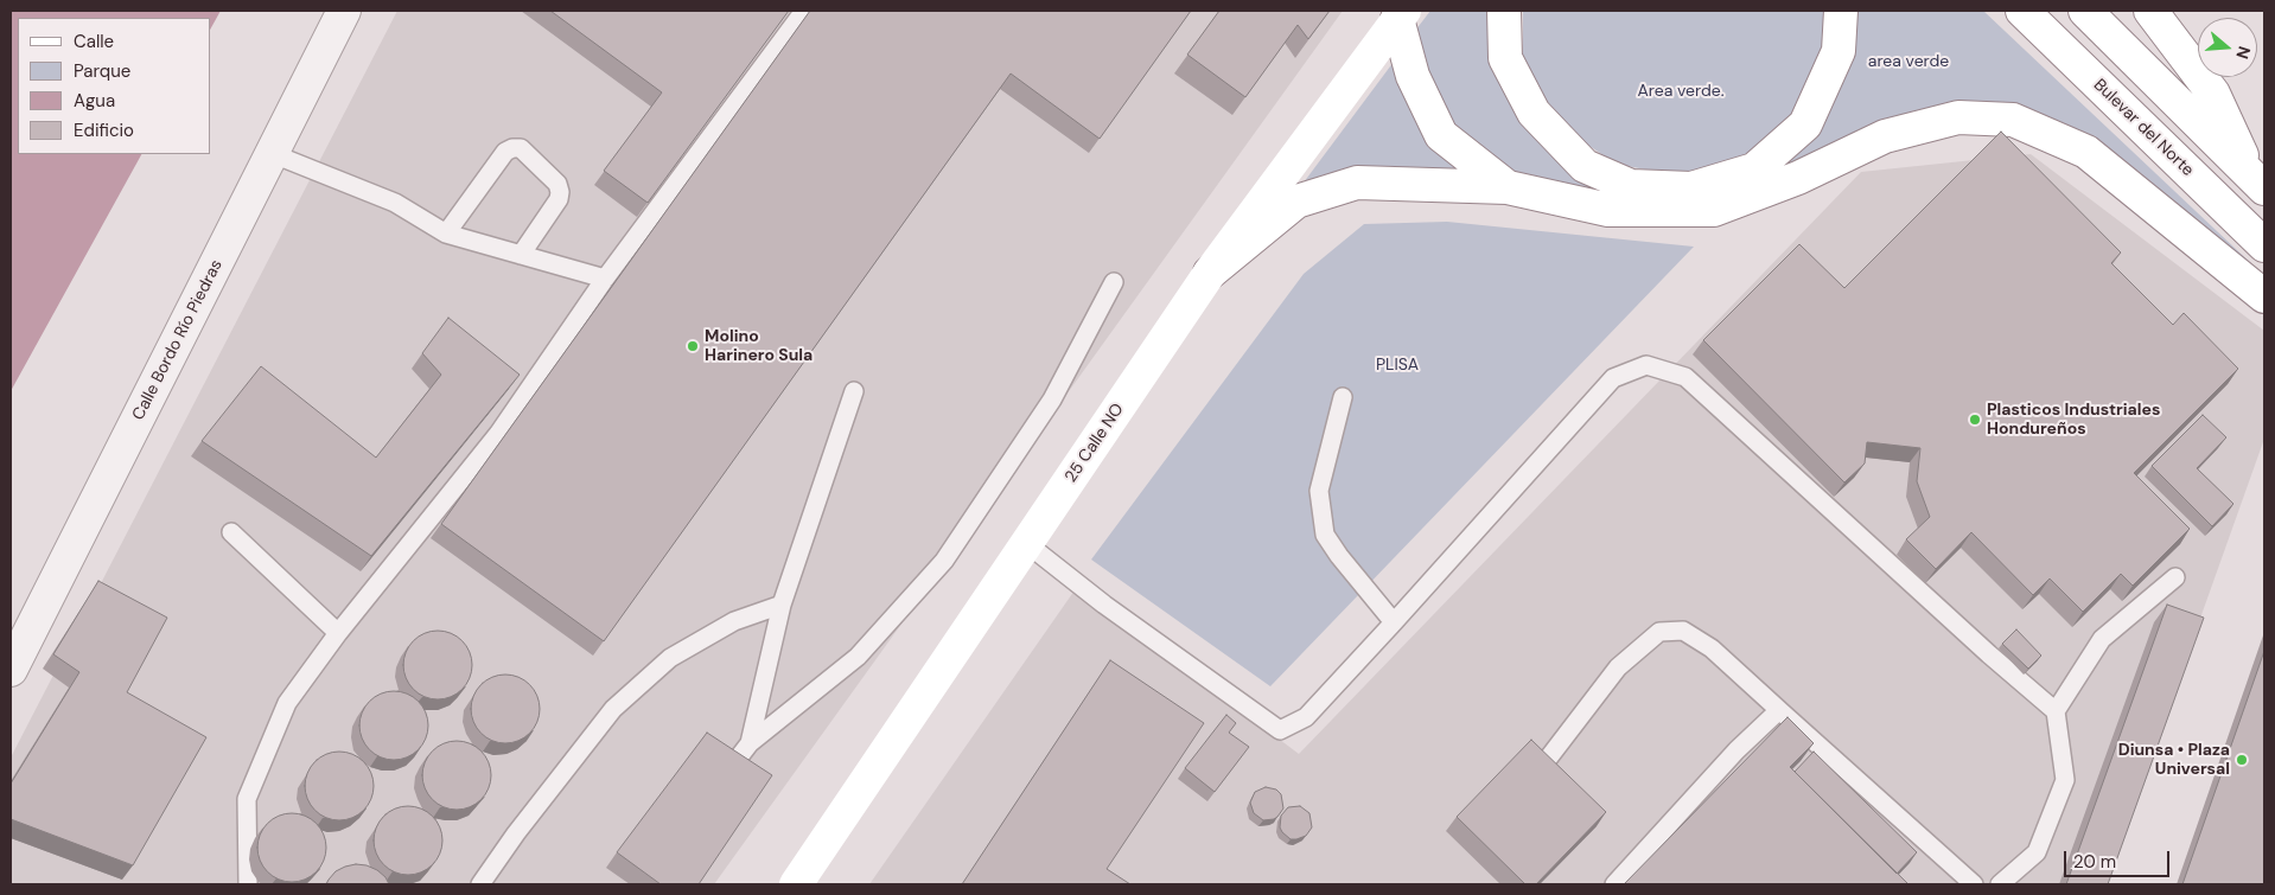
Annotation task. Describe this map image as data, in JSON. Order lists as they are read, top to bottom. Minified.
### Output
{"streets":{"main road":["Bulevar del Norte","25 Calle NO"],"street":["Calle Bordo Río Piedras"]},"parks":["area verde","Area verde.","PLISA"],"places":["Molino Harinero Sula","Plasticos Industriales Hondureños","Diunsa • Plaza Universal"],"legend":["Calle","Parque","Agua","Edificio"],"scale_bar":"20 m","north":"right"}
